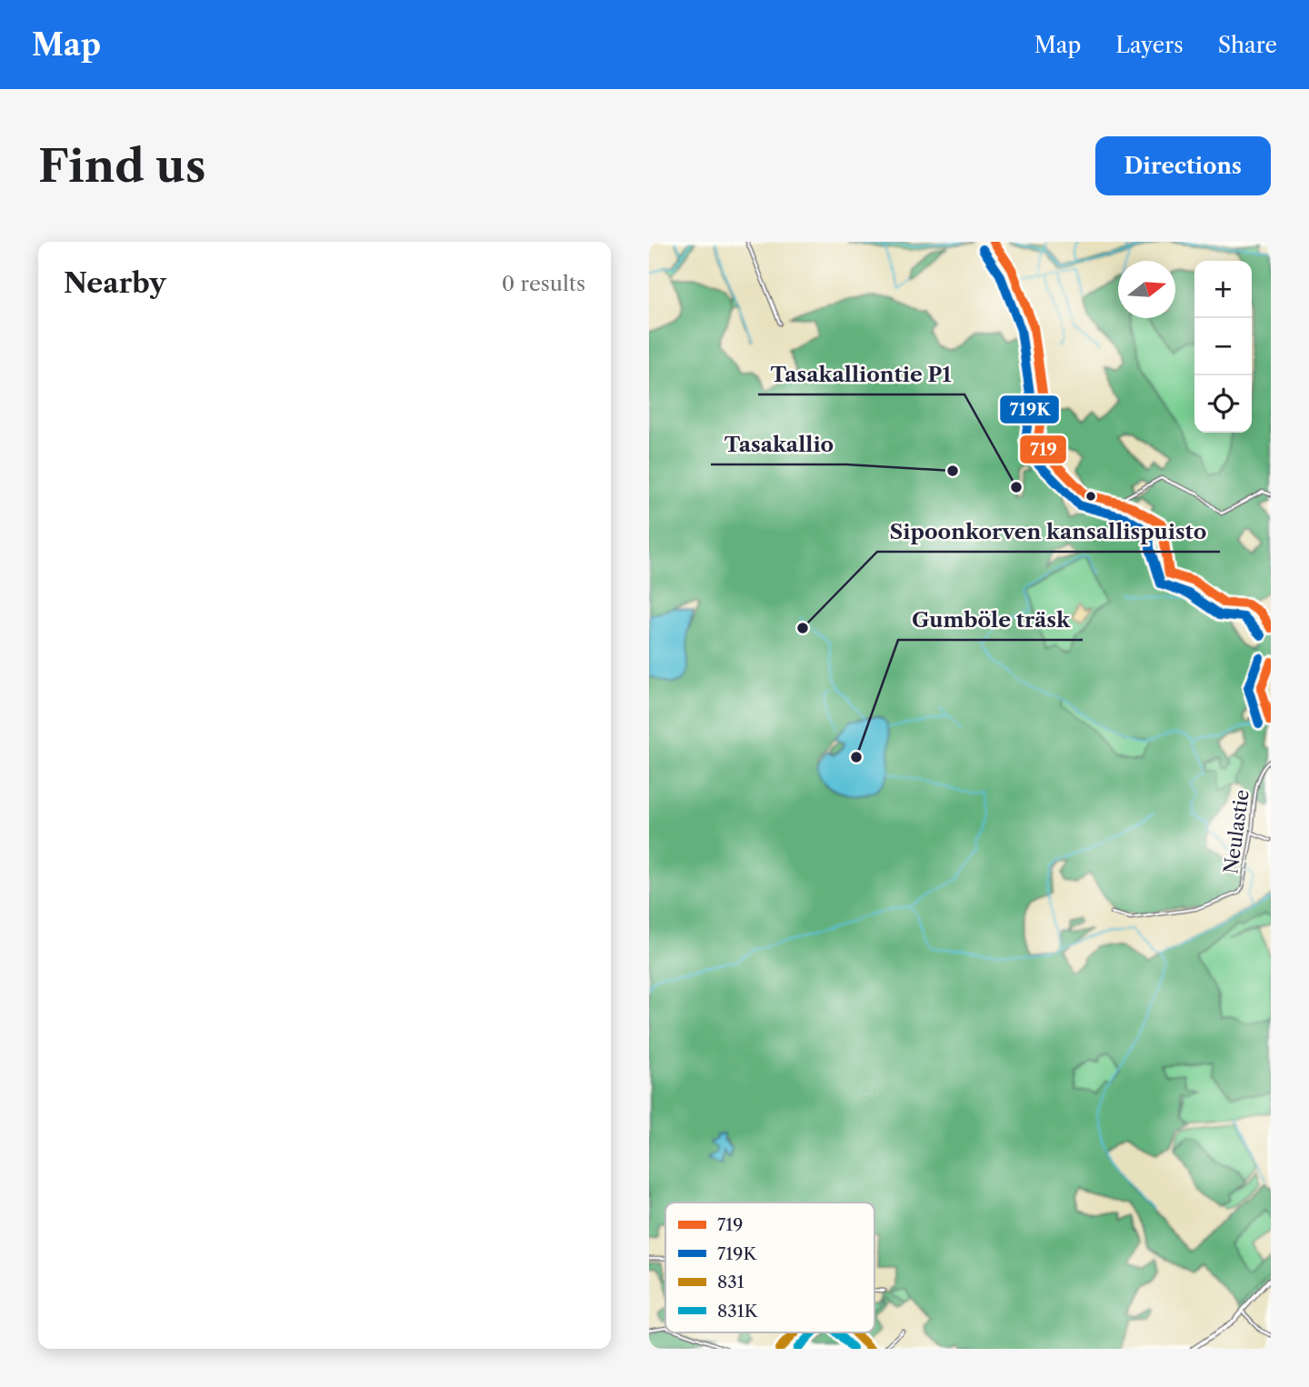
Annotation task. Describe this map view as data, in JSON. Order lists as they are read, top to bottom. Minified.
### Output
{"streets":{"street":["Neulastie"]},"places":["Tasakallio","Tasakalliontie P1","Sipoonkorven kansallispuisto","Gumböle träsk"],"lines":["transit line 719","transit line 719K","transit line 831","transit line 831K"],"legend":["719","719K","831","831K"],"north":"right","page":{"header":"Map","nav":["Map","Layers","Share"],"buttons":"Directions","title":"Find us","heading":["Nearby","0 results"],"map_buttons":["+","−"]}}
